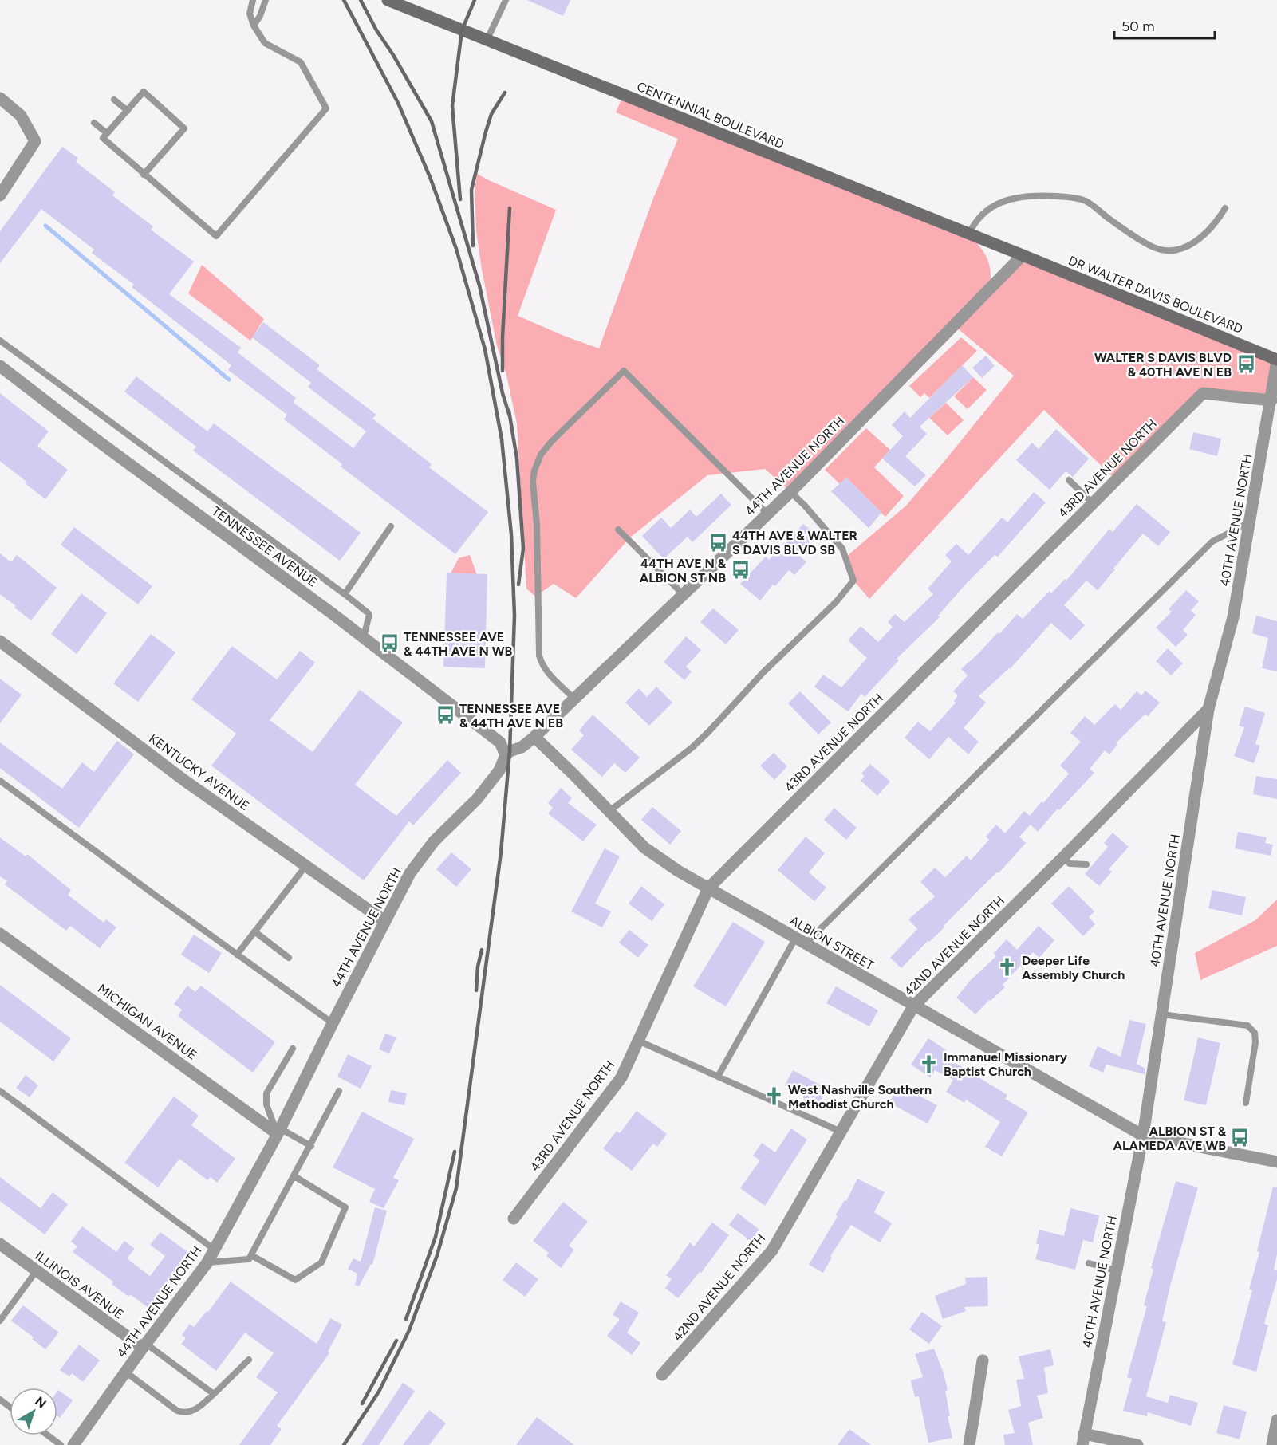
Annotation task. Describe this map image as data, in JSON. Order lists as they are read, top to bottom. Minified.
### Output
{"streets":{"main road":["CENTENNIAL BOULEVARD","DR WALTER DAVIS BOULEVARD"],"street":["44TH AVENUE NORTH","43RD AVENUE NORTH","40TH AVENUE NORTH","TENNESSEE AVENUE","KENTUCKY AVENUE","ALBION STREET","42ND AVENUE NORTH","MICHIGAN AVENUE","ILLINOIS AVENUE"]},"crossings":[["CENTENNIAL BOULEVARD","DR WALTER DAVIS BOULEVARD"],["CENTENNIAL BOULEVARD","44TH AVENUE NORTH"],["DR WALTER DAVIS BOULEVARD","44TH AVENUE NORTH"],["DR WALTER DAVIS BOULEVARD","40TH AVENUE NORTH"],["44TH AVENUE NORTH","TENNESSEE AVENUE"],["44TH AVENUE NORTH","KENTUCKY AVENUE"],["44TH AVENUE NORTH","ALBION STREET"],["44TH AVENUE NORTH","MICHIGAN AVENUE"],["44TH AVENUE NORTH","ILLINOIS AVENUE"],["43RD AVENUE NORTH","40TH AVENUE NORTH"],["43RD AVENUE NORTH","ALBION STREET"],["40TH AVENUE NORTH","ALBION STREET"],["40TH AVENUE NORTH","42ND AVENUE NORTH"],["ALBION STREET","42ND AVENUE NORTH"]],"places":{"bus stop":["WALTER S DAVIS BLVD & 40TH AVE N EB","44TH AVE & WALTER S DAVIS BLVD SB","44TH AVE N & ALBION ST NB","TENNESSEE AVE & 44TH AVE N WB","TENNESSEE AVE & 44TH AVE N EB","ALBION ST & ALAMEDA AVE WB"],"church":["Deeper Life Assembly Church","Immanuel Missionary Baptist Church","West Nashville Southern Methodist Church"]},"scale_bar":"50 m","north":"top right"}
